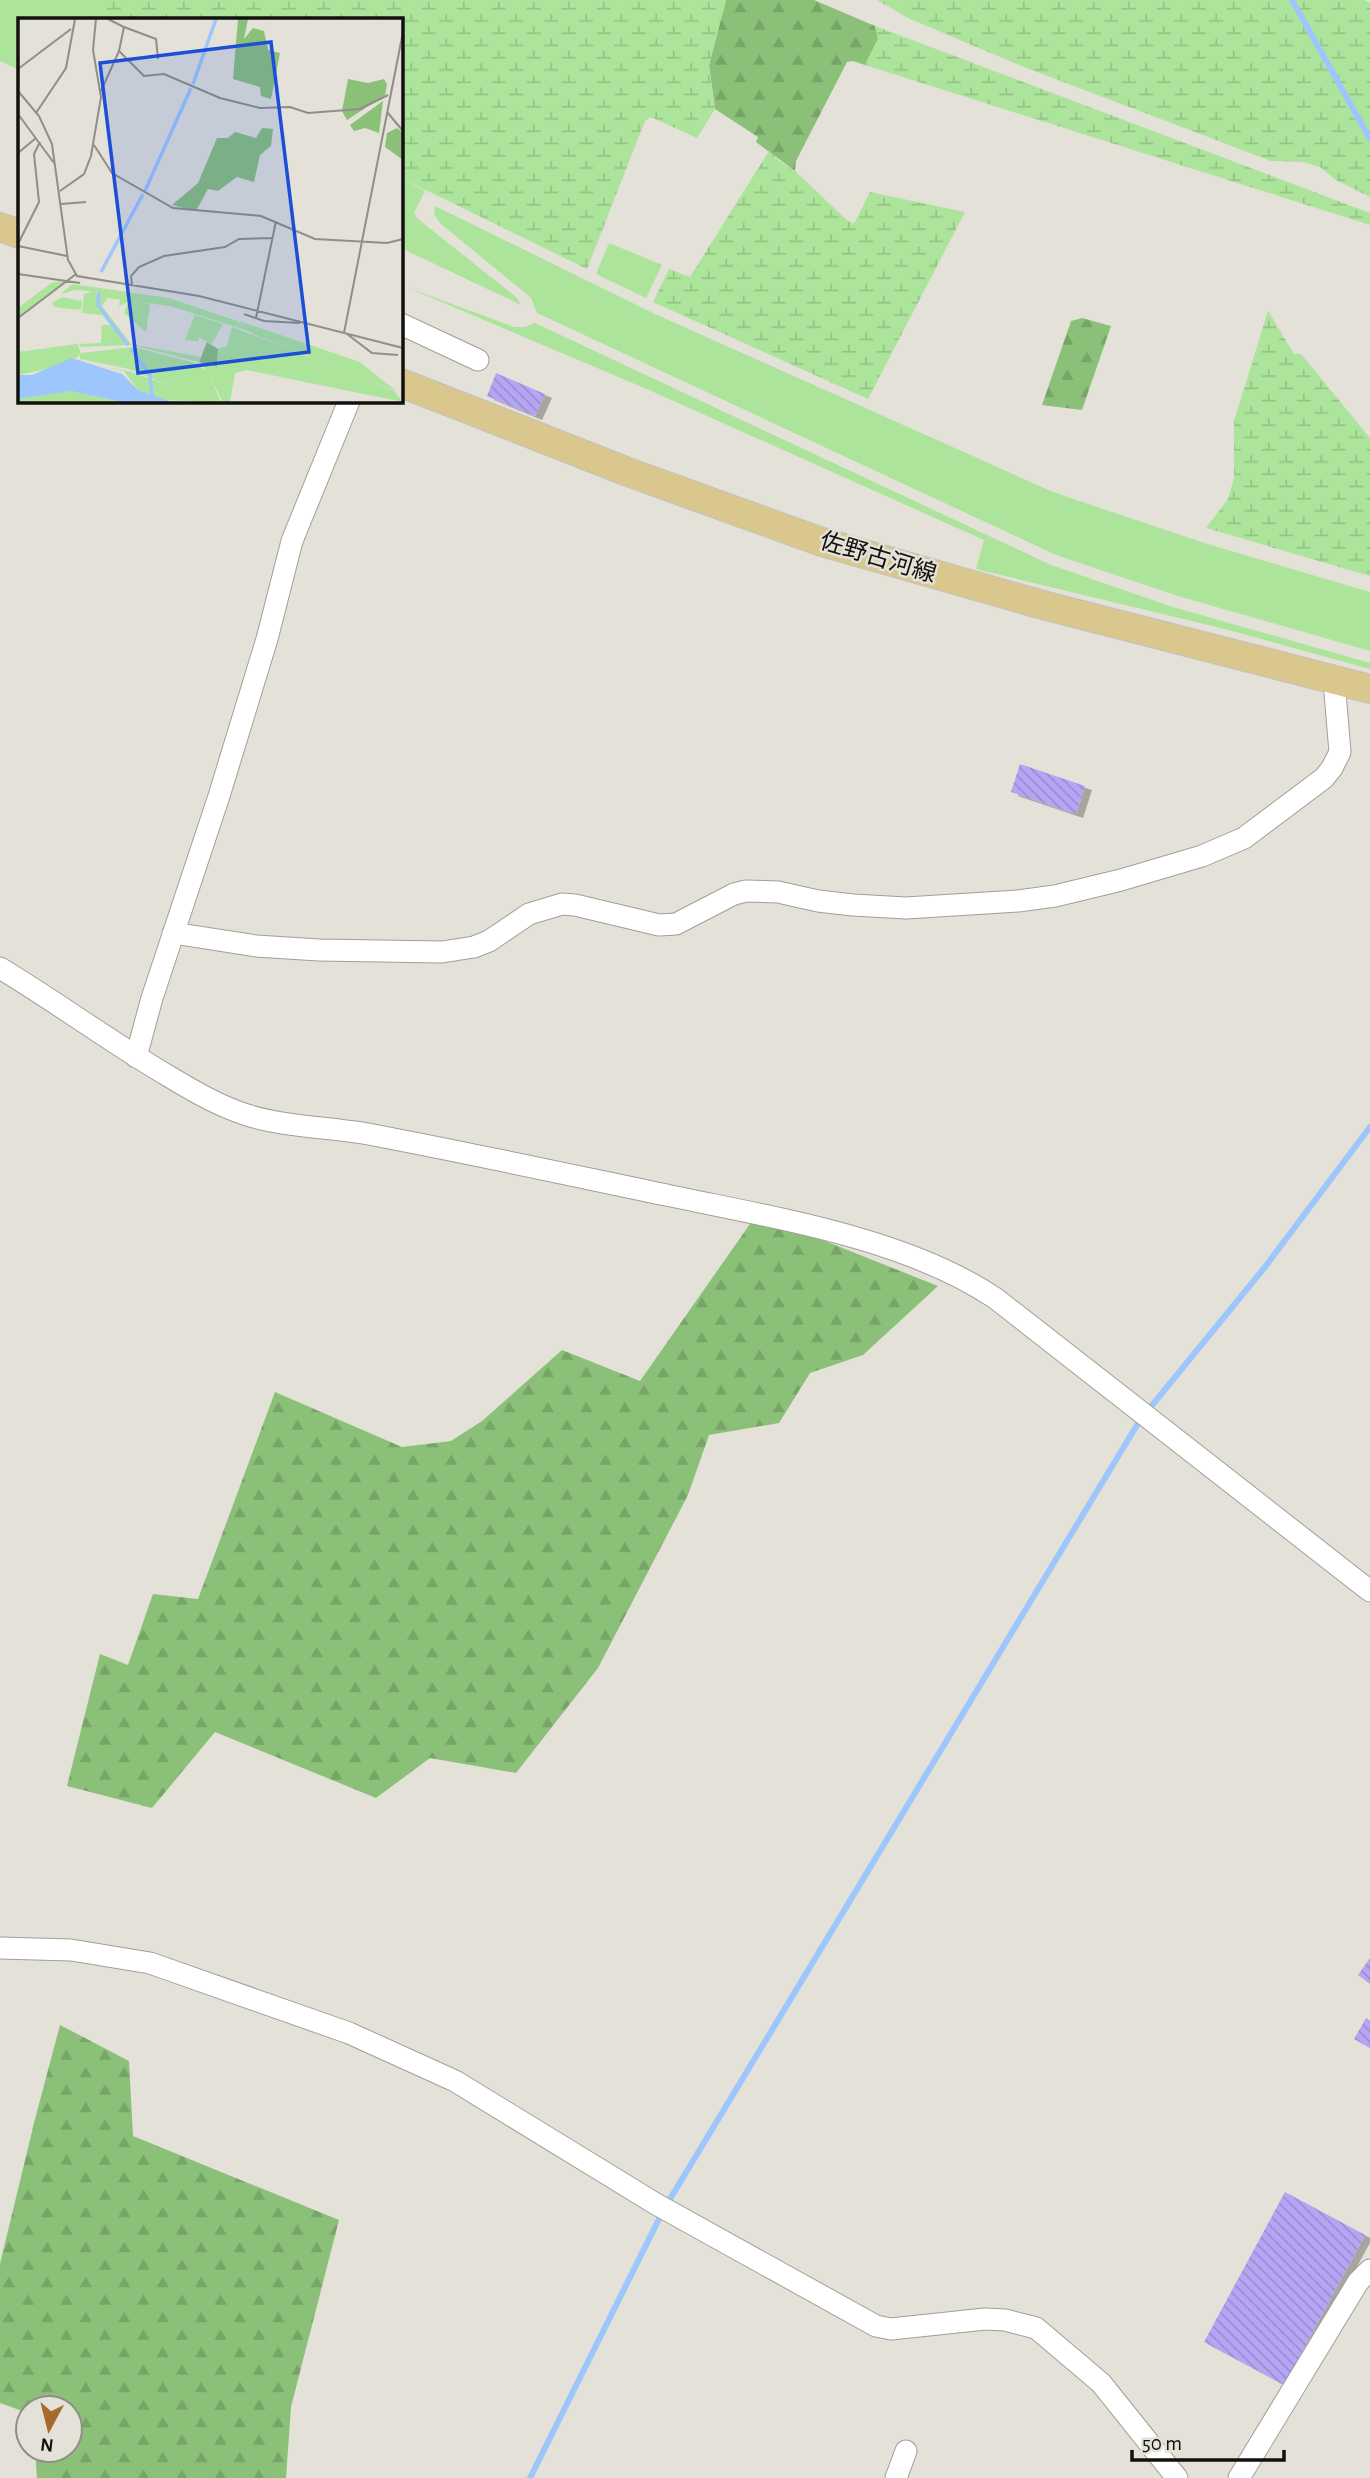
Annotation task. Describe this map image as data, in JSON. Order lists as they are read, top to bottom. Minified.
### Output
{"streets":{"main road":["佐野古河線"]},"scale_bar":"50 m","north":"bottom"}
